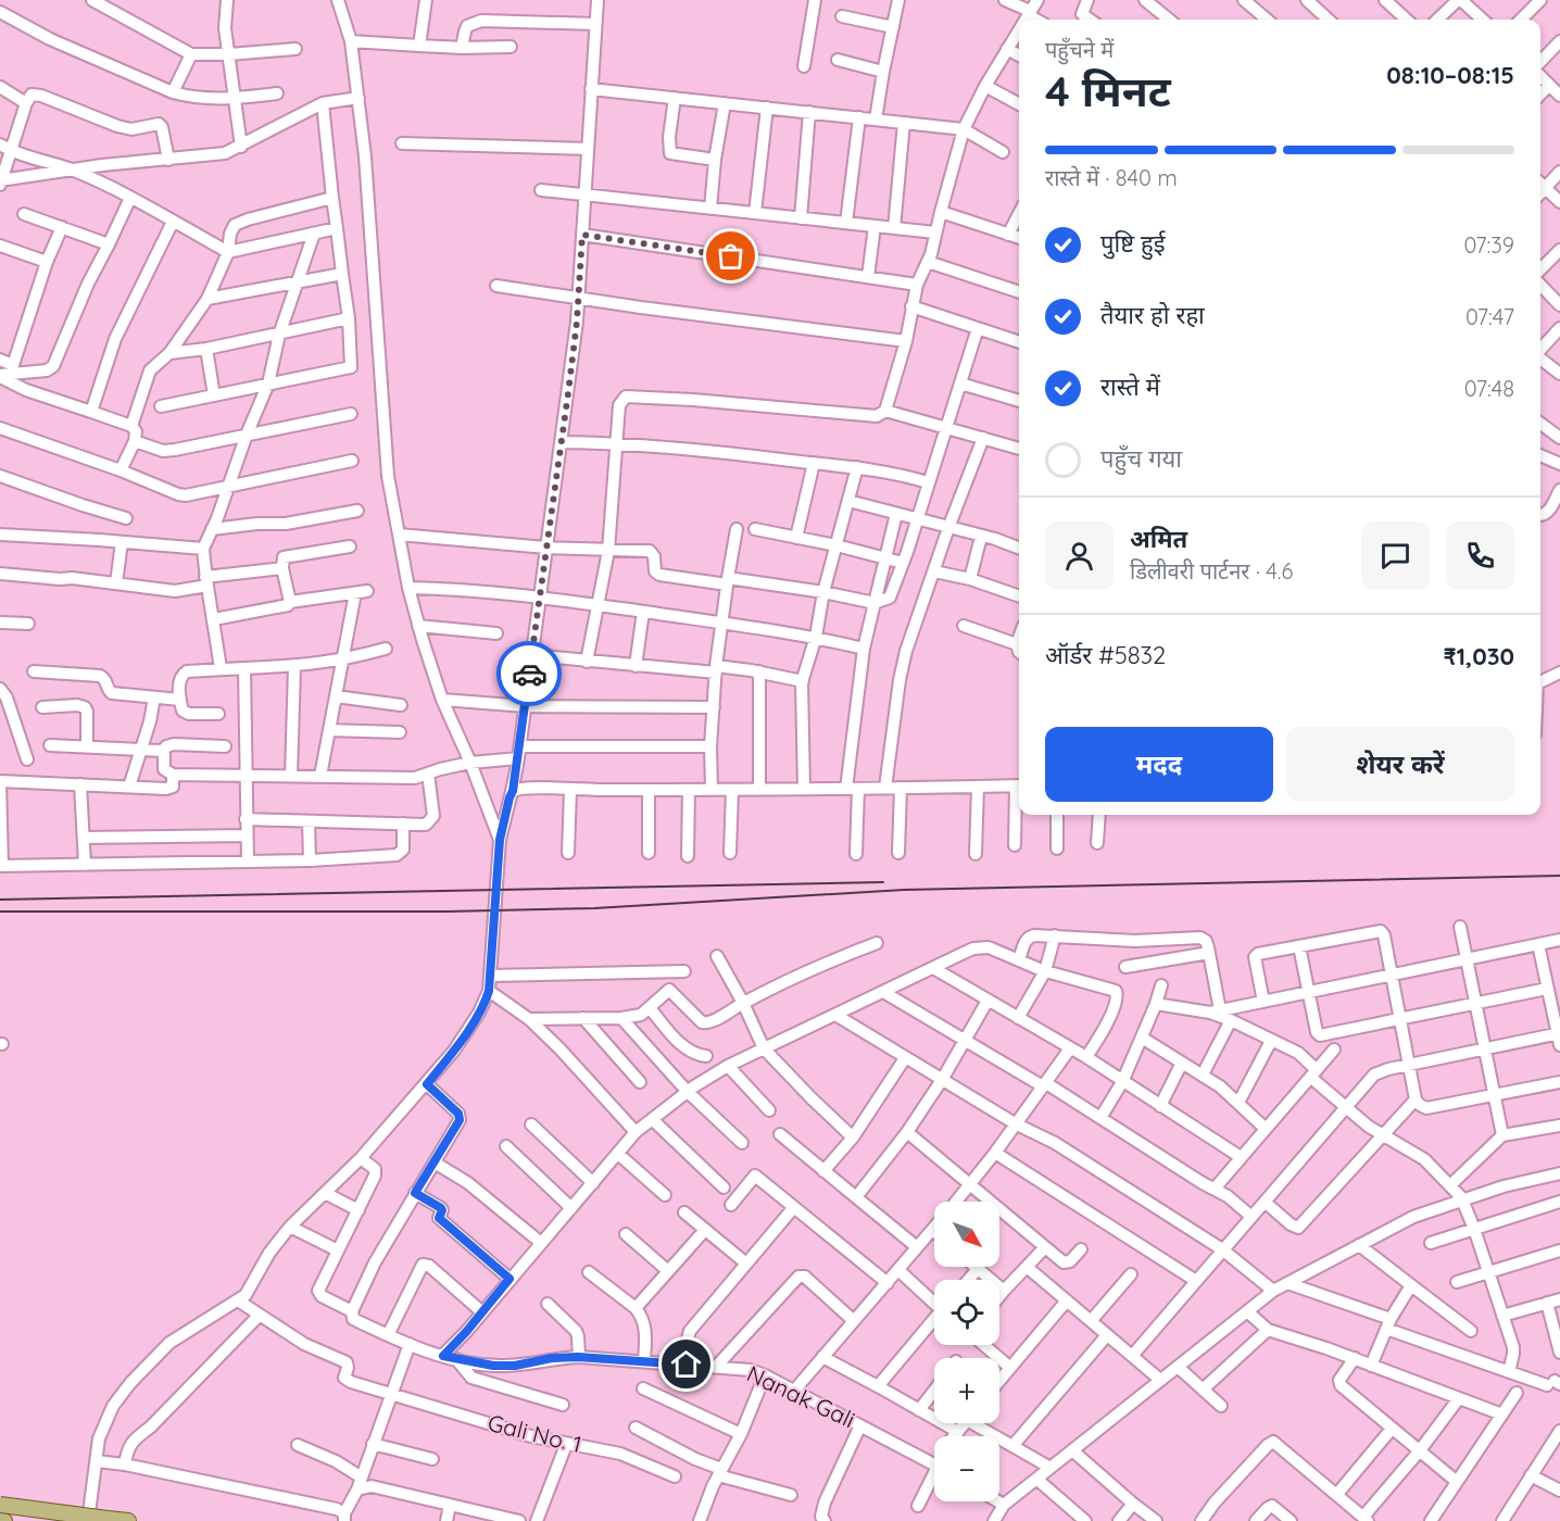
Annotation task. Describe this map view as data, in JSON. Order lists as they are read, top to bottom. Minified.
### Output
{"streets":{"street":["Nanak Gali","Gali No. 1"]},"north":"bottom right","page":{"heading":["4 मिनट","पहुँचने में","08:10–08:15"],"panel":["अमित","डिलीवरी पार्टनर · 4.6","ऑर्डर #5832","₹1,030"],"bar":"रास्ते में · 840 m","list":[["पुष्टि हुई","07:39"],["तैयार हो रहा","07:47"],["रास्ते में","07:48"],"पहुँच गया"],"buttons":["मदद","शेयर करें"],"map_buttons":["+","−"]}}
